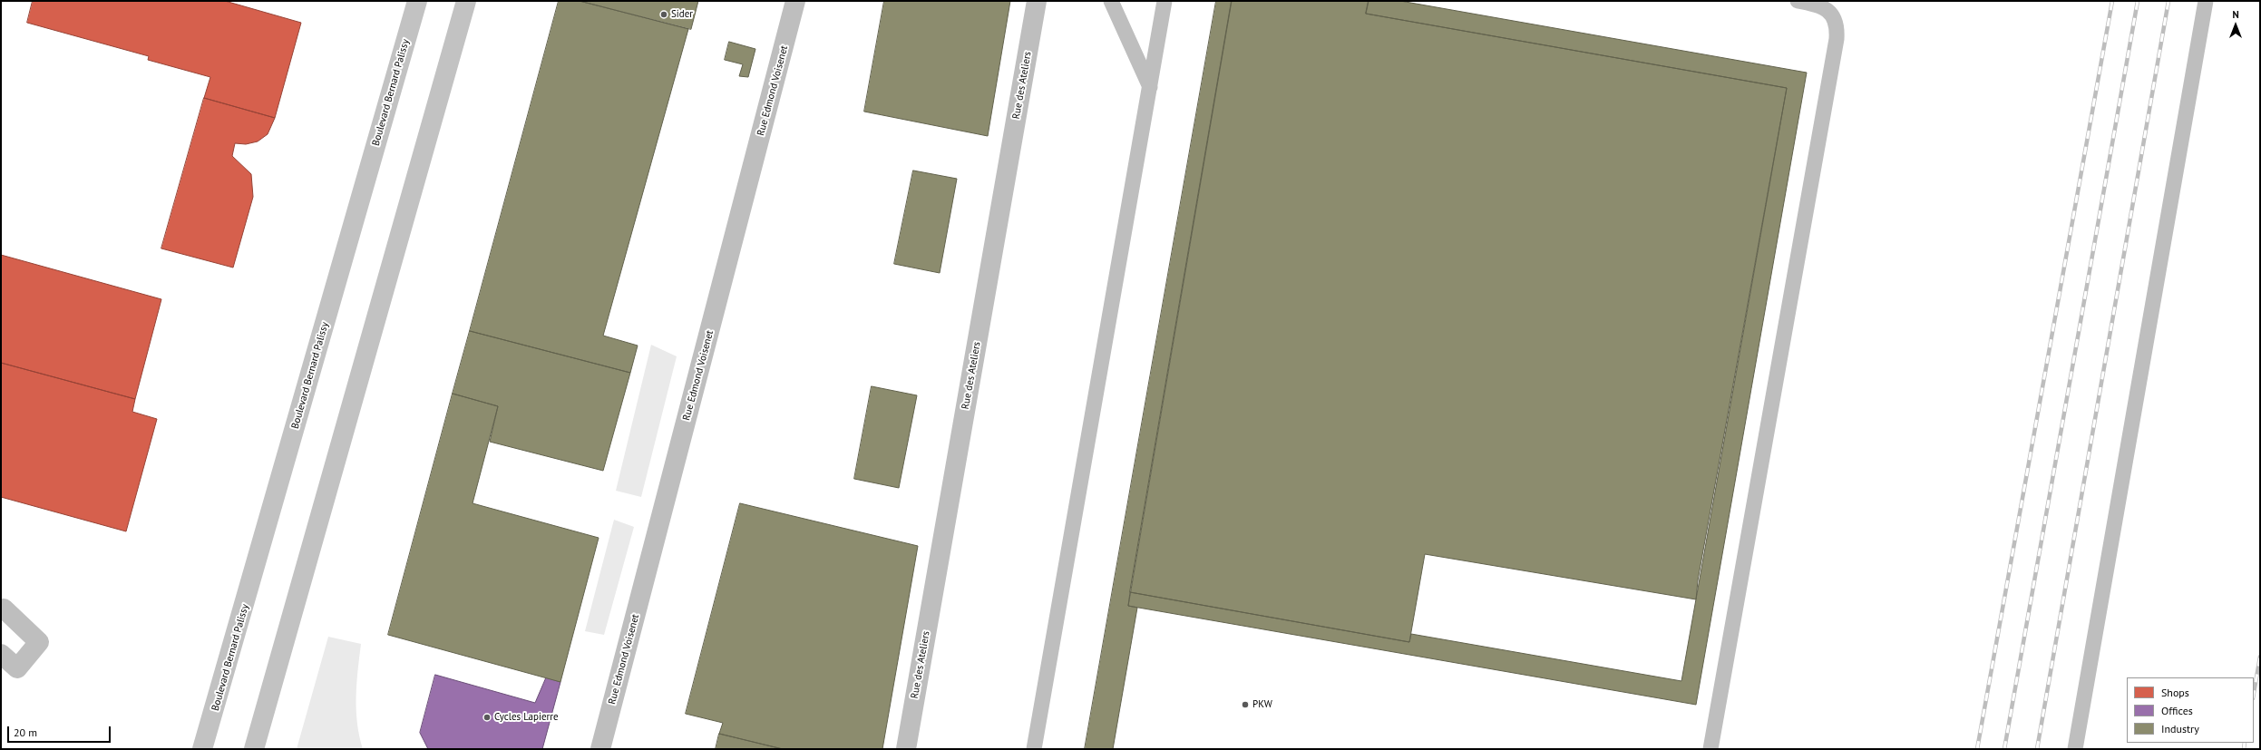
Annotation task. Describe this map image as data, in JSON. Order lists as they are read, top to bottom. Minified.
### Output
{"streets":{"main road":["Boulevard Bernard Palissy"],"street":["Rue des Ateliers","Rue Edmond Voisenet"]},"places":["Sider","PKW","Cycles Lapierre"],"legend":["Shops","Offices","Industry"],"scale_bar":"20 m","north":"top"}
